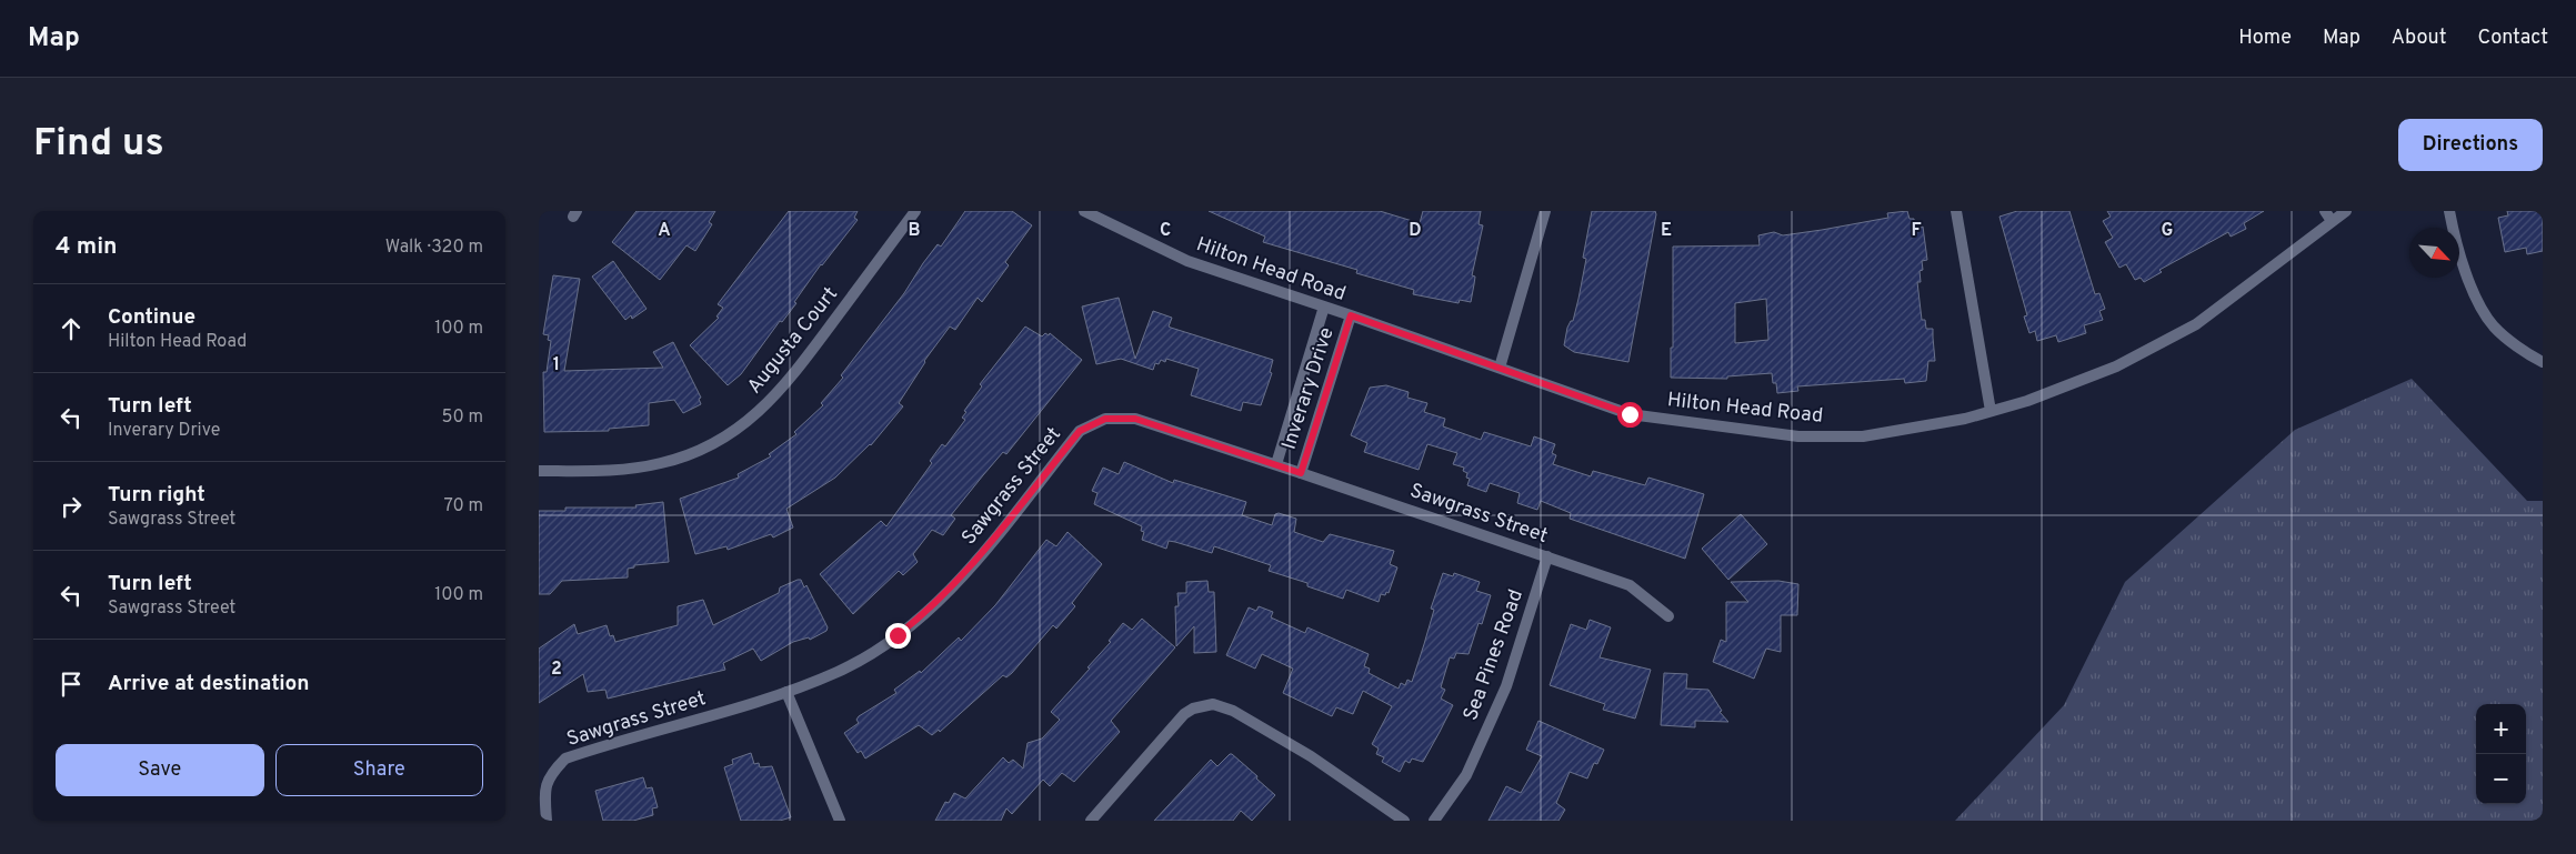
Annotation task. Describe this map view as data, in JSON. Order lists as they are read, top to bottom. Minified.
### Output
{"streets":{"street":["Hilton Head Road","Augusta Court","Inverary Drive","Sawgrass Street","Sea Pines Road"]},"crossings":[["Hilton Head Road","Inverary Drive"],["Inverary Drive","Sawgrass Street"],["Sawgrass Street","Sea Pines Road"]],"north":"bottom right","page":{"header":"Map","nav":["Home","Map","About","Contact"],"buttons":["Directions",["Save","Share"]],"title":"Find us","heading":["4 min","Walk · 320 m"],"list":[["Continue","Hilton Head Road","100 m"],["Turn left","Inverary Drive","50 m"],["Turn right","Sawgrass Street","70 m"],["Turn left","Sawgrass Street","100 m"],"Arrive at destination"],"map_buttons":["+","−"]},"grid":{"columns":["A","B","C","D","E","F","G"],"rows":["1","2"]}}
